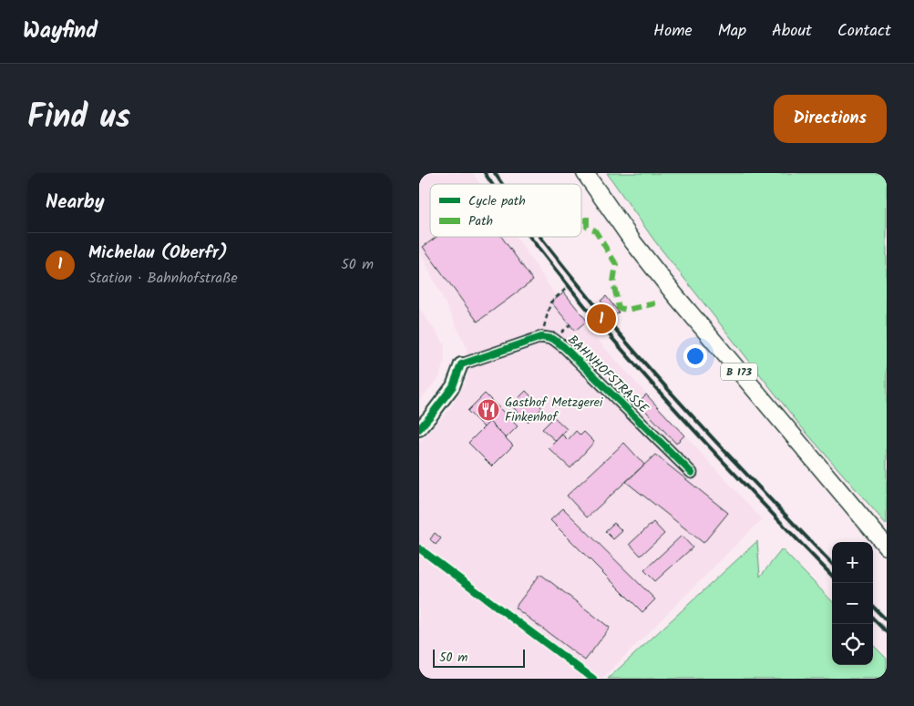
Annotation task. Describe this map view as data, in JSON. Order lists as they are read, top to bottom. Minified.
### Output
{"streets":{"main road":["B 173"],"street":["BAHNHOFSTRASSE"]},"places":{"restaurant":["Gasthof Metzgerei Finkenhof"]},"legend":["Cycle path","Path"],"scale_bar":"50 m","page":{"header":"Wayfind","nav":["Home","Map","About","Contact"],"title":"Find us","buttons":"Directions","heading":"Nearby","list":[{"mark":"1","name":"Michelau (Oberfr)","note":"Station · Bahnhofstraße","value":"50 m"}],"pins":"1","map_buttons":["+","−"],"scale":"50 m"}}
